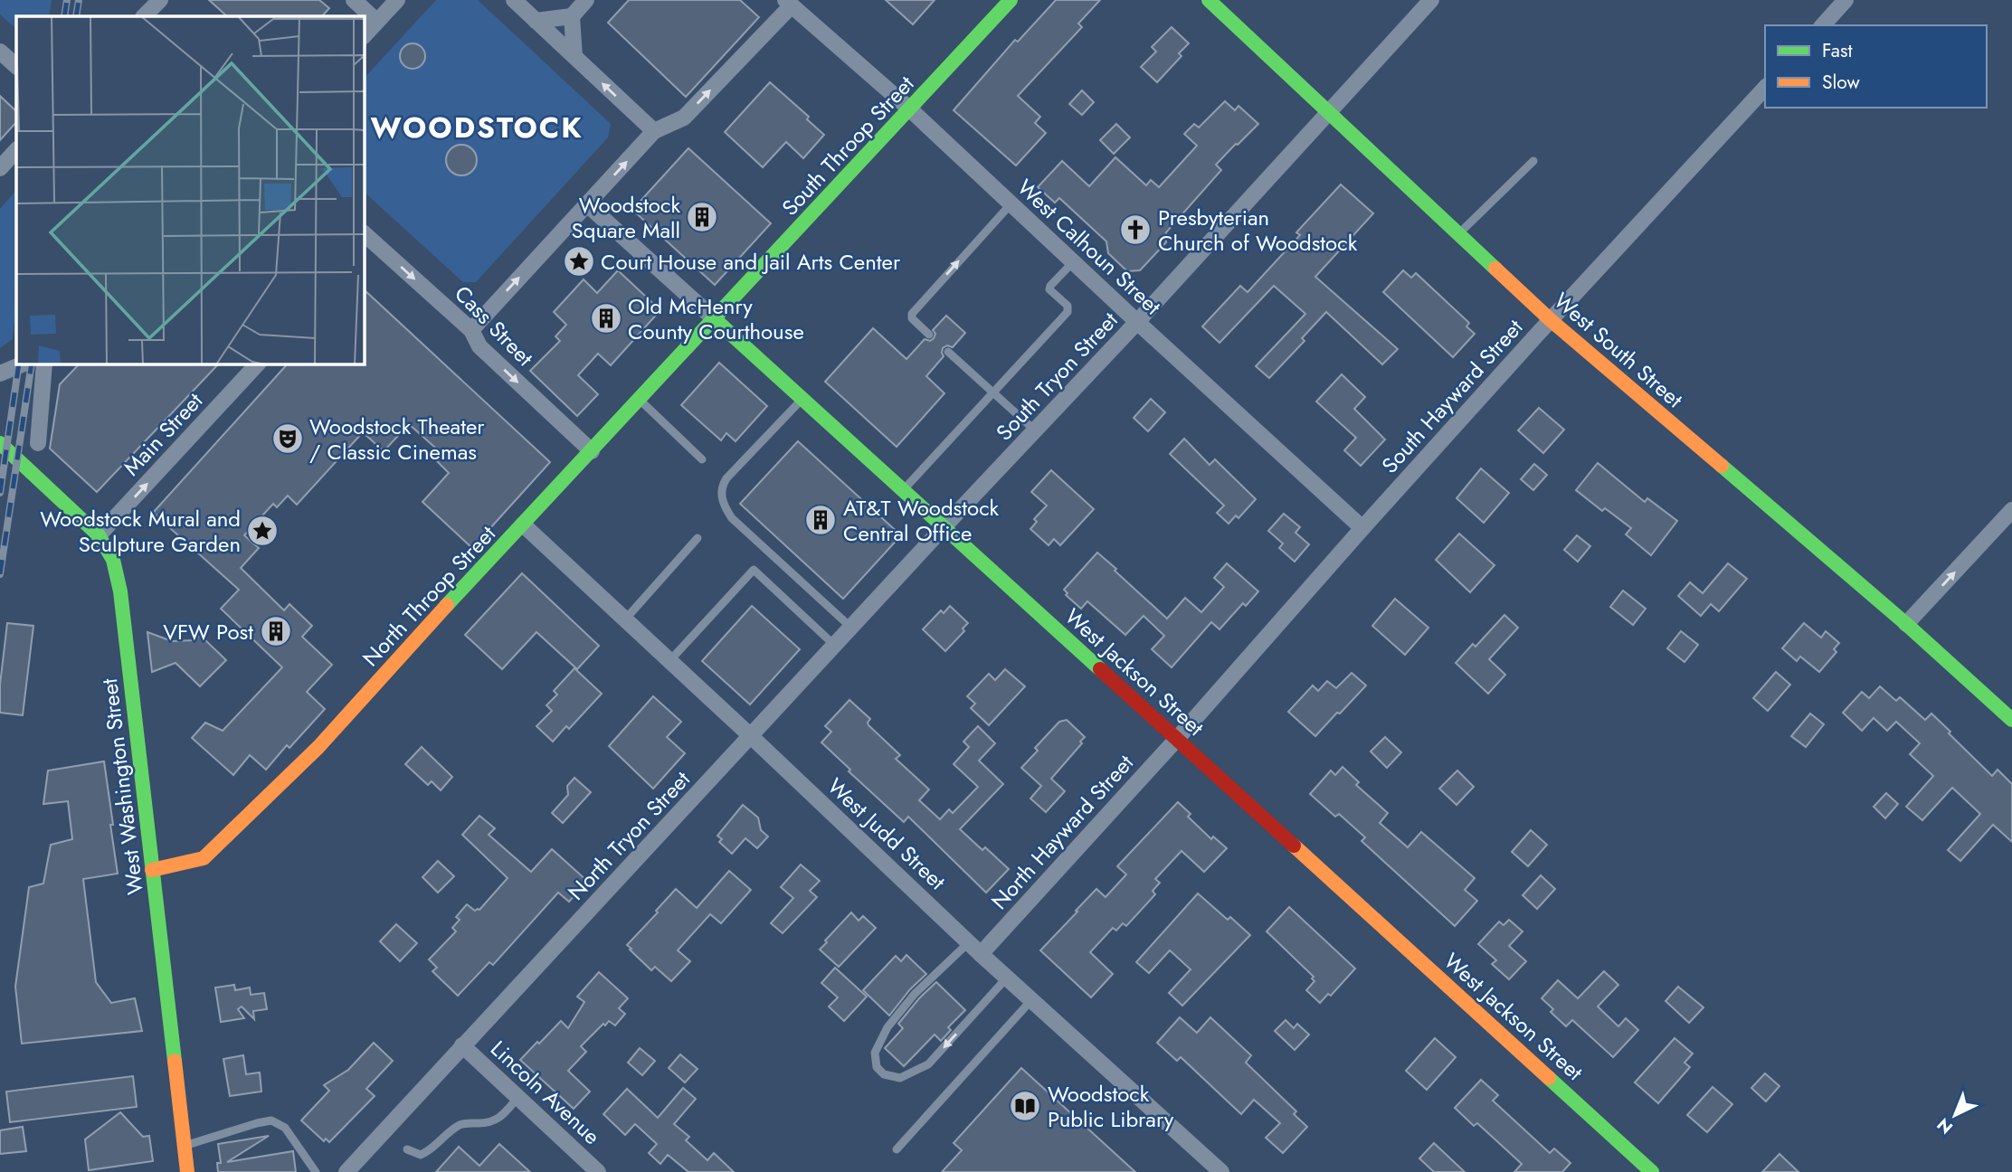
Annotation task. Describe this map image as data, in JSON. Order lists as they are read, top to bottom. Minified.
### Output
{"streets":{"street":["South Throop Street","West Calhoun Street","Cass Street","West South Street","South Tryon Street","South Hayward Street","Main Street","North Throop Street","West Jackson Street","West Washington Street","North Hayward Street","West Judd Street","North Tryon Street","Lincoln Avenue"]},"crossings":[["South Throop Street","West Calhoun Street"],["South Throop Street","North Throop Street"],["South Throop Street","West Jackson Street"],["West Calhoun Street","South Tryon Street"],["West Calhoun Street","South Hayward Street"],["Cass Street","North Throop Street"],["West South Street","South Tryon Street"],["West South Street","South Hayward Street"],["South Tryon Street","West Jackson Street"],["South Tryon Street","North Tryon Street"],["South Hayward Street","West Jackson Street"],["South Hayward Street","North Hayward Street"],["Main Street","West Washington Street"],["North Throop Street","West Jackson Street"],["North Throop Street","West Washington Street"],["North Throop Street","West Judd Street"],["West Jackson Street","North Hayward Street"],["West Jackson Street","North Tryon Street"],["North Hayward Street","West Judd Street"],["West Judd Street","North Tryon Street"],["North Tryon Street","Lincoln Avenue"]],"one_way":["Cass Street","Main Street"],"districts":["WOODSTOCK"],"places":{"building":["Woodstock Square Mall","Old McHenry County Courthouse","AT&T Woodstock Central Office","VFW Post"],"church":["Presbyterian Church of Woodstock"],"place":["Court House and Jail Arts Center","Woodstock Mural and Sculpture Garden"],"theatre":["Woodstock Theater / Classic Cinemas"],"library":["Woodstock Public Library"]},"legend":["Fast","Slow"],"north":"bottom left"}
